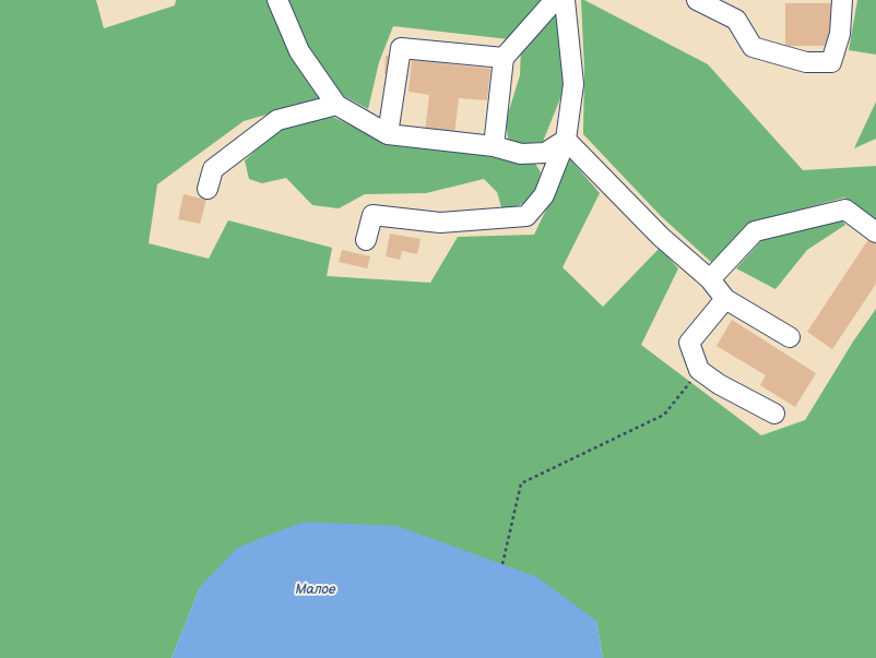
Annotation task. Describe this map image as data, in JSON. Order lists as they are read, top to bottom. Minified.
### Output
{"water":["Малое"]}
